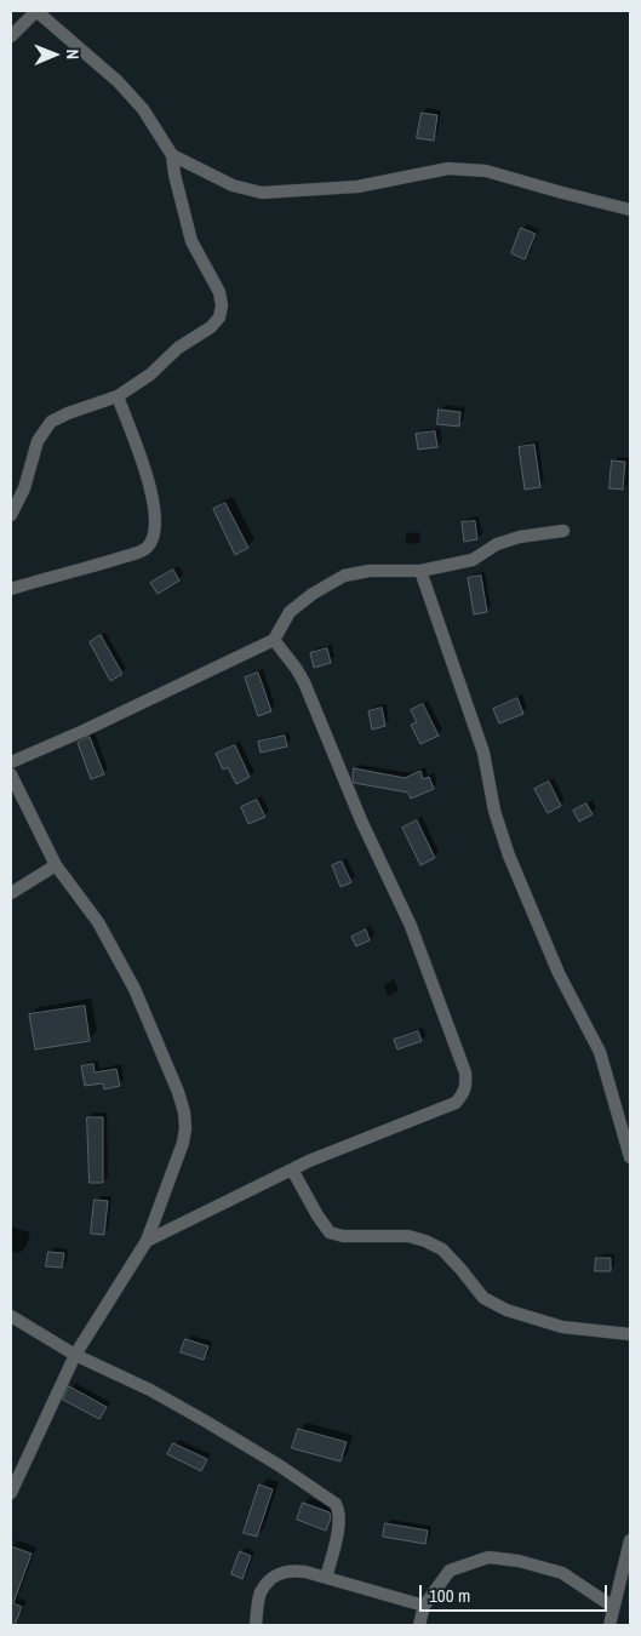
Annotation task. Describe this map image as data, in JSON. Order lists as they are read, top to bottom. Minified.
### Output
{"scale_bar":"100 m","north":"right"}
